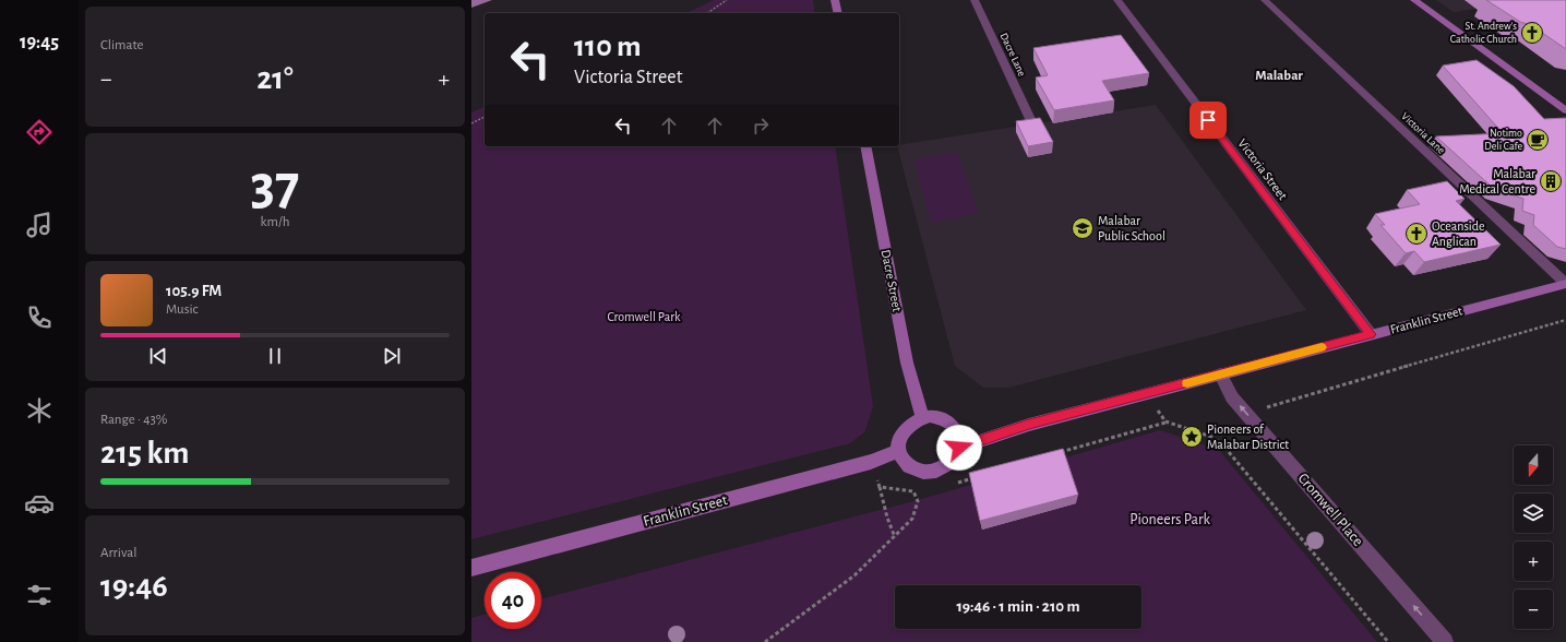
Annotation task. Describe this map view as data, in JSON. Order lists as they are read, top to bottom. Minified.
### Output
{"streets":{"street":["Dacre Lane","Victoria Lane","Victoria Street","Dacre Street","Franklin Street","Cromwell Place"]},"crossings":[["Victoria Lane","Franklin Street"],["Victoria Street","Franklin Street"],["Dacre Street","Franklin Street"],["Franklin Street","Cromwell Place"]],"one_way":["Cromwell Place"],"districts":["Malabar"],"parks":["Cromwell Park","Pioneers Park"],"places":{"church":["St. Andrew's Catholic Church","Oceanside Anglican"],"cafe":["Notimo Deli Cafe"],"building":["Malabar Medical Centre"],"school or university":["Malabar Public School"],"place":["Pioneers of Malabar District"]},"north":"bottom","page":{"tabs":"19:45","tile":["Climate",["37","km/h"],["Range · 43%","215 km"],["Arrival","19:46"]],"turn":["110 m","Victoria Street"],"heat":["−","21°","+"],"song":["105.9 FM","Music"],"map_buttons":["+","−"],"limit":"40","trip":"19:46 · 1 min · 210 m"}}
